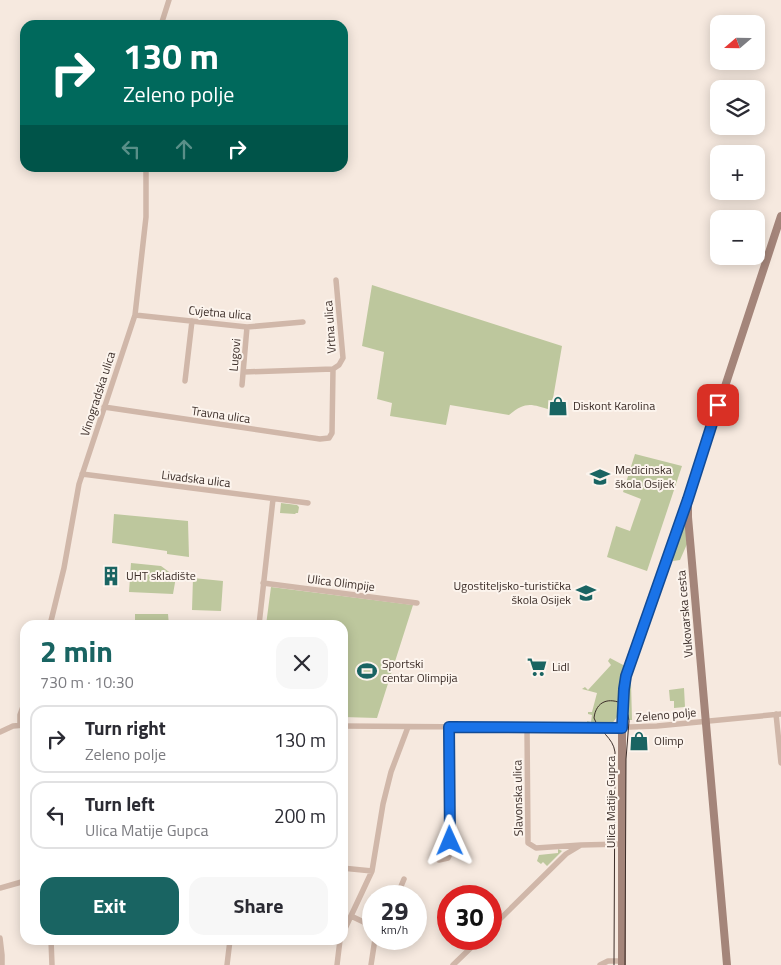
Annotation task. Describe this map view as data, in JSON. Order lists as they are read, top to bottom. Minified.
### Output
{"streets":{"main road":["Vukovarska cesta","Ulica Matije Gupca"],"street":["Cvjetna ulica","Vrtna ulica","Lugovi","Vinogradska ulica","Travna ulica","Livadska ulica","Ulica Olimpije","Zeleno polje","Slavonska ulica"]},"crossings":[["Cvjetna ulica","Lugovi"],["Cvjetna ulica","Vinogradska ulica"],["Vrtna ulica","Lugovi"],["Vrtna ulica","Travna ulica"],["Vinogradska ulica","Travna ulica"],["Vinogradska ulica","Livadska ulica"],["Vukovarska cesta","Zeleno polje"],["Vukovarska cesta","Ulica Matije Gupca"],["Zeleno polje","Slavonska ulica"],["Zeleno polje","Ulica Matije Gupca"],["Slavonska ulica","Ulica Matije Gupca"]],"places":{"shop":["Diskont Karolina","Olimp"],"school or university":["Medicinska škola Osijek","Ugostiteljsko-turistička škola Osijek"],"building":["UHT skladište"],"supermarket":["Lidl"],"sports":["Sportski centar Olimpija"]},"north":"left","page":{"map_buttons":["+","−"],"turn":["130 m","Zeleno polje"],"heading":["2 min","730 m · 10:30"],"list":[{"name":"Turn right","note":"Zeleno polje","value":"130 m"},{"name":"Turn left","note":"Ulica Matije Gupca","value":"200 m"}],"buttons":["Exit","Share"],"speed":"29 km/h","limit":"30"}}
